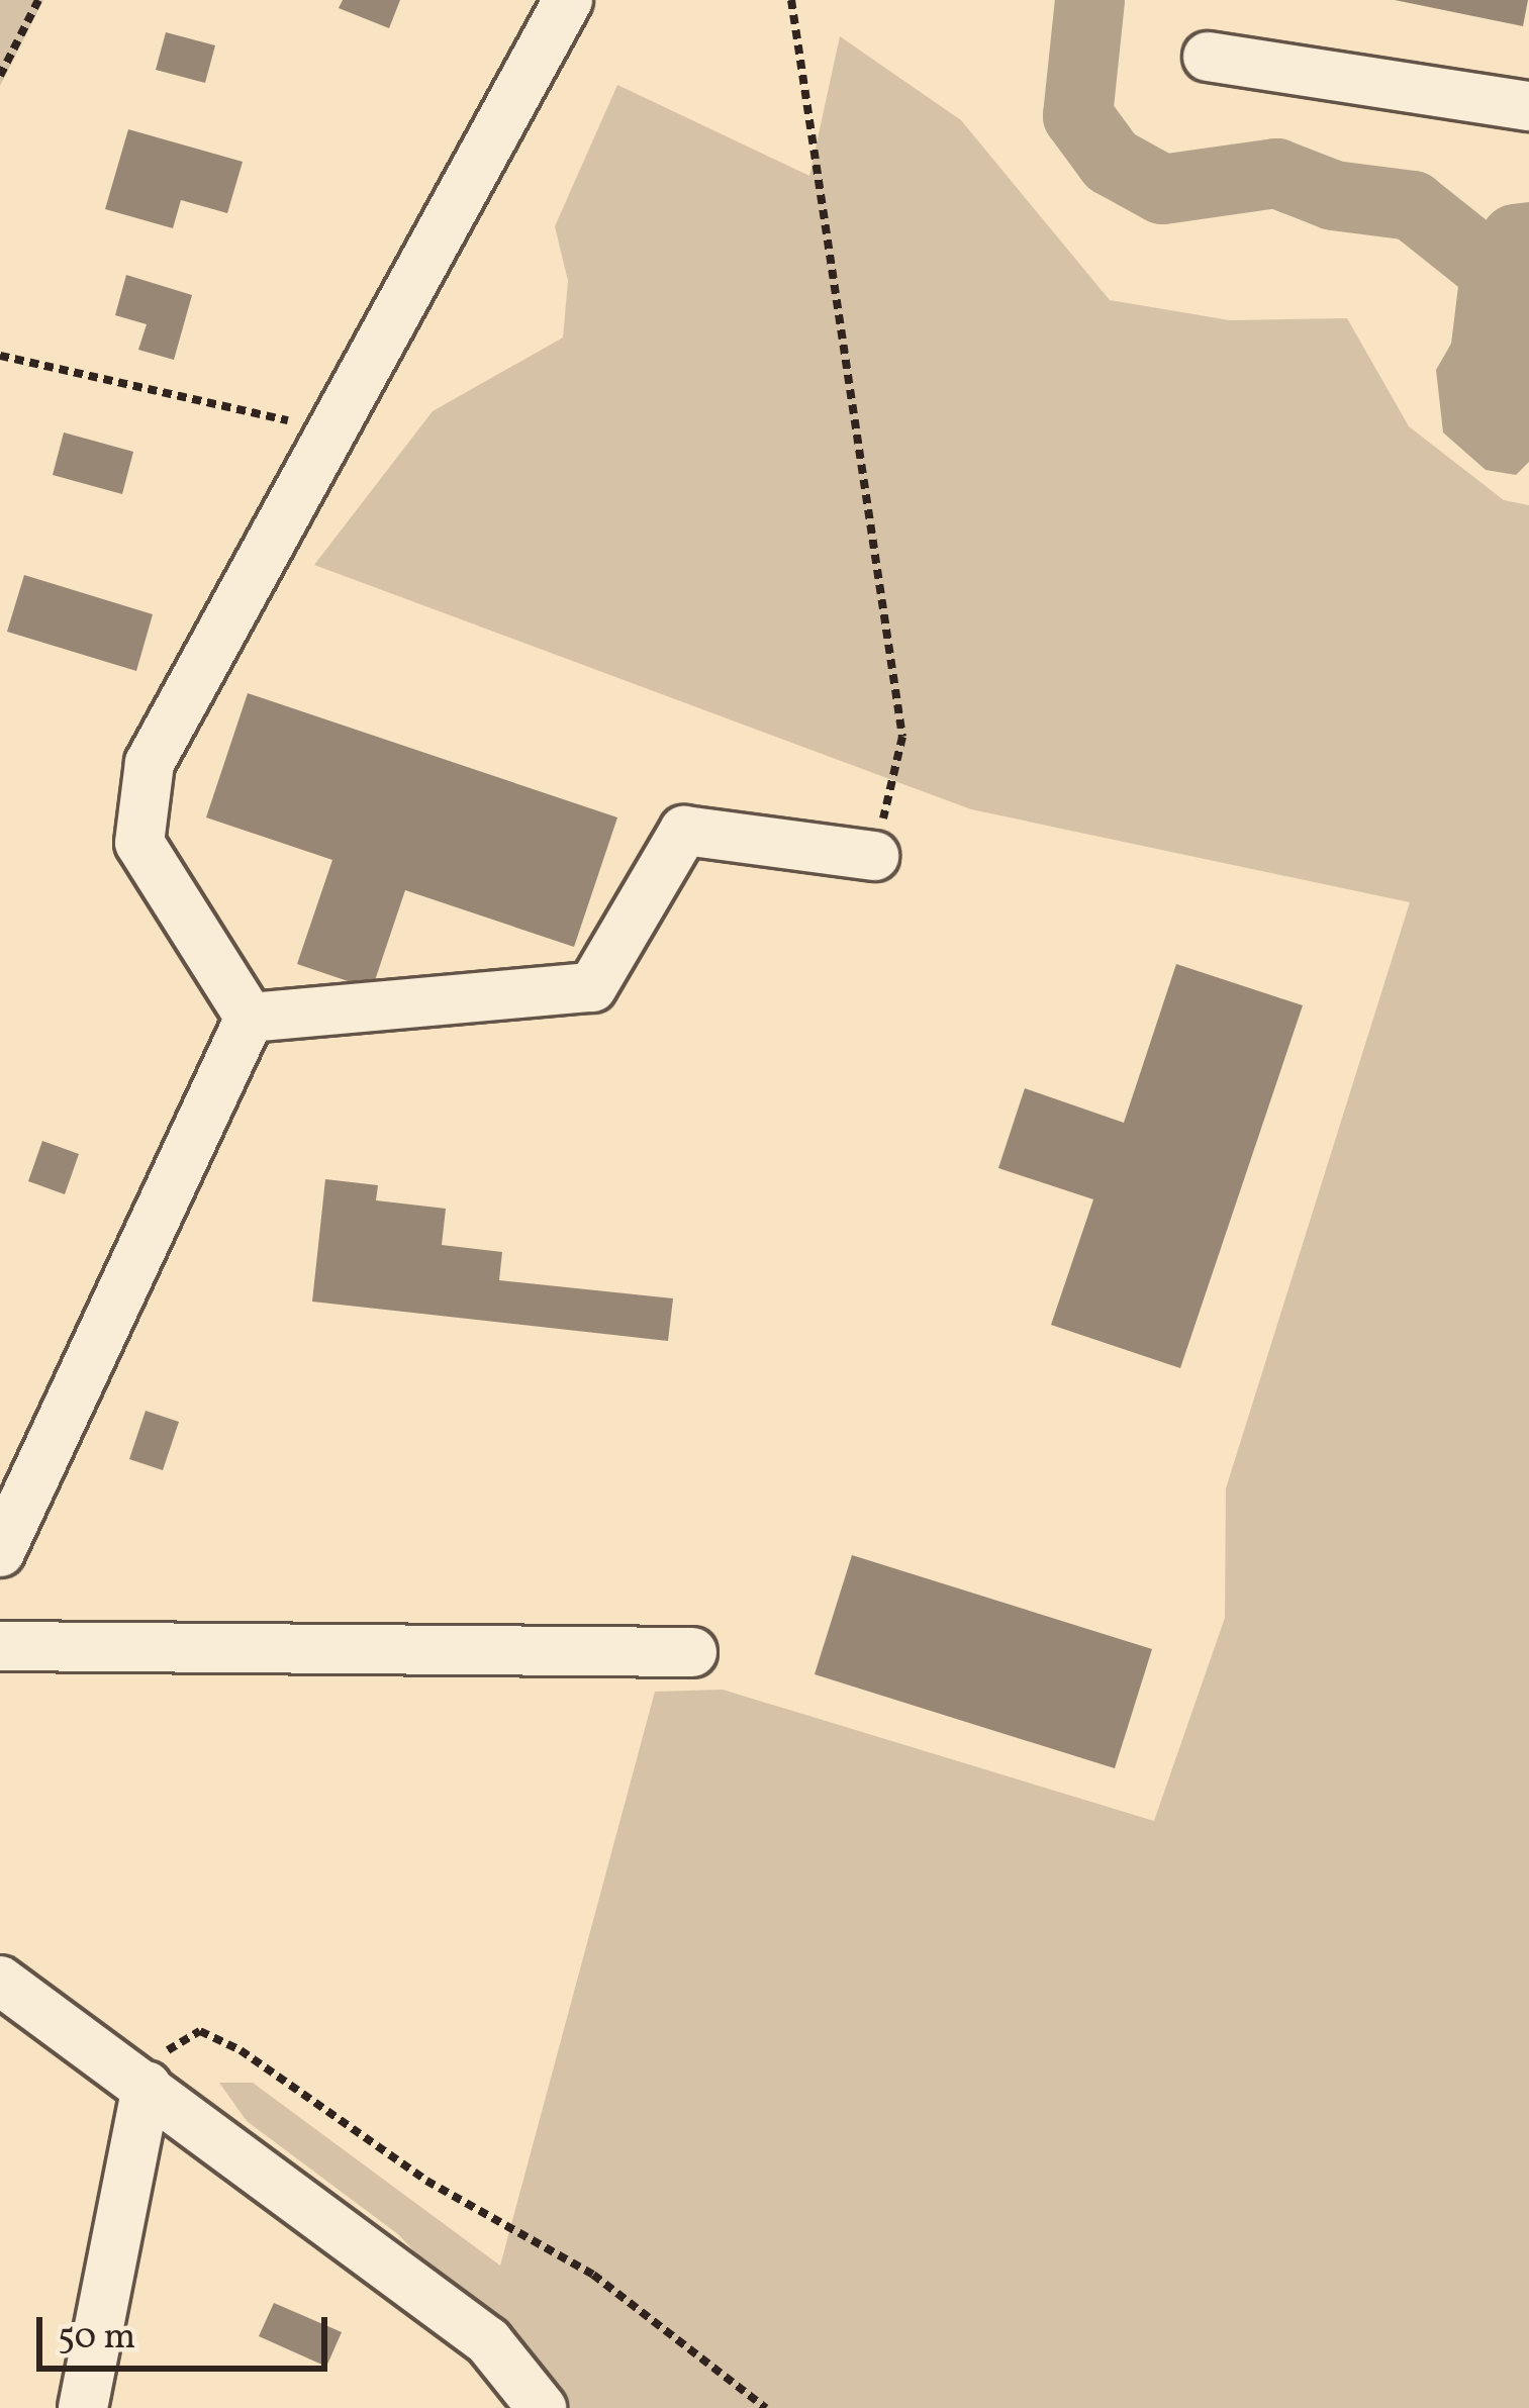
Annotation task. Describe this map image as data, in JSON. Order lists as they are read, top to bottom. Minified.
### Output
{"scale_bar":"50 m"}
